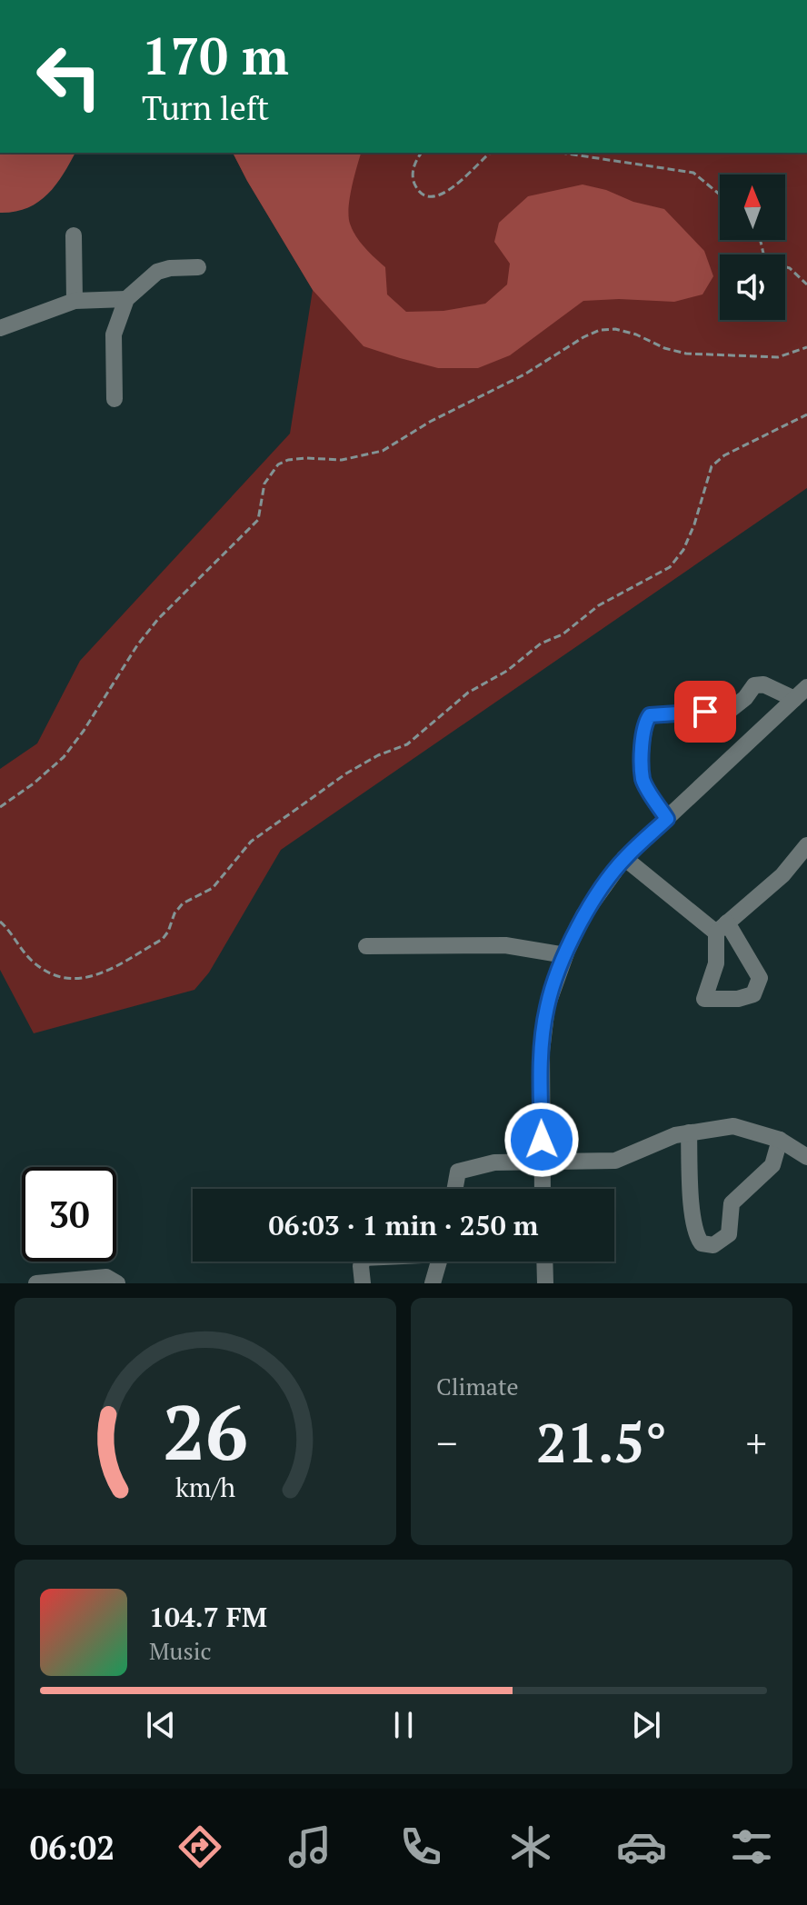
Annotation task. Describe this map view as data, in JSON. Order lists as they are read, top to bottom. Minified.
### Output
{"north":"top","page":{"turn":["170 m","Turn left"],"limit":"30","trip":"06:03 · 1 min · 250 m","tile":"Climate","heat":["−","21.5°","+"],"song":["104.7 FM","Music"],"tabs":"06:02","gauge":["26","km/h"]}}
